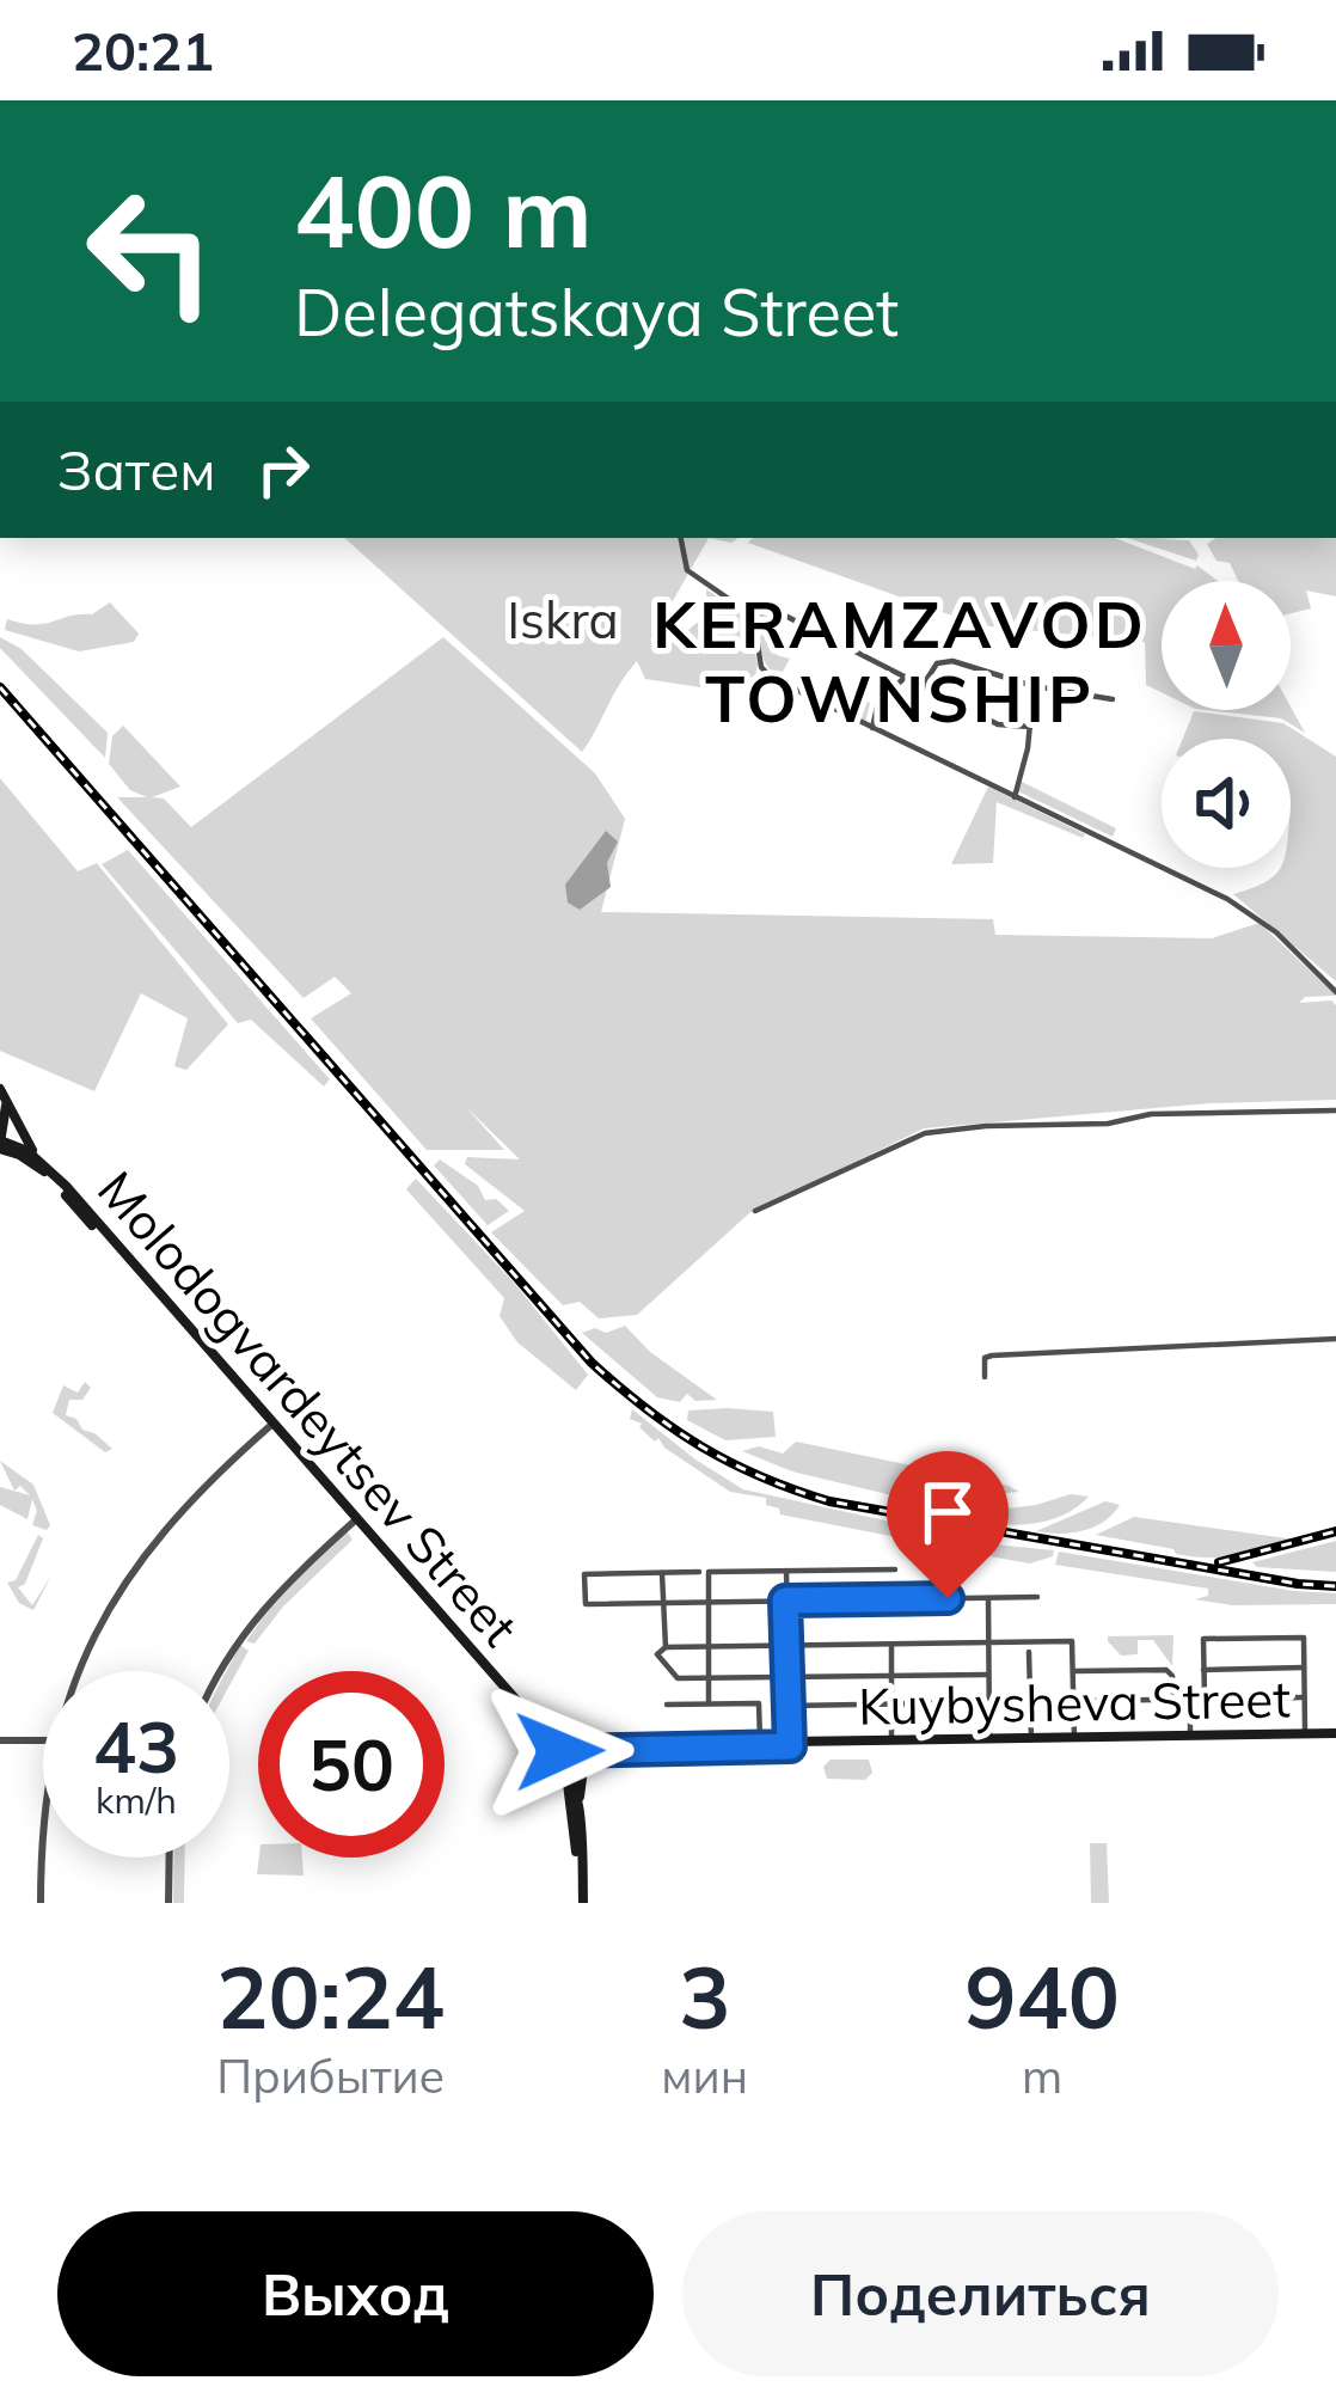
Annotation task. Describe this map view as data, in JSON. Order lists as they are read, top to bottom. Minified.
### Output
{"streets":{"main road":["Molodogvardeytsev Street","Kuybysheva Street"]},"crossings":[["Molodogvardeytsev Street","Kuybysheva Street"]],"districts":["KERAMZAVOD TOWNSHIP"],"parks":["Iskra"],"north":"top","page":{"status":"20:21","turn":["400 m","Delegatskaya Street"],"then":"Затем","speed":"43 km/h","limit":"50","eta":["20:24","Прибытие","3","мин","940","m"],"buttons":["Выход","Поделиться"]}}
